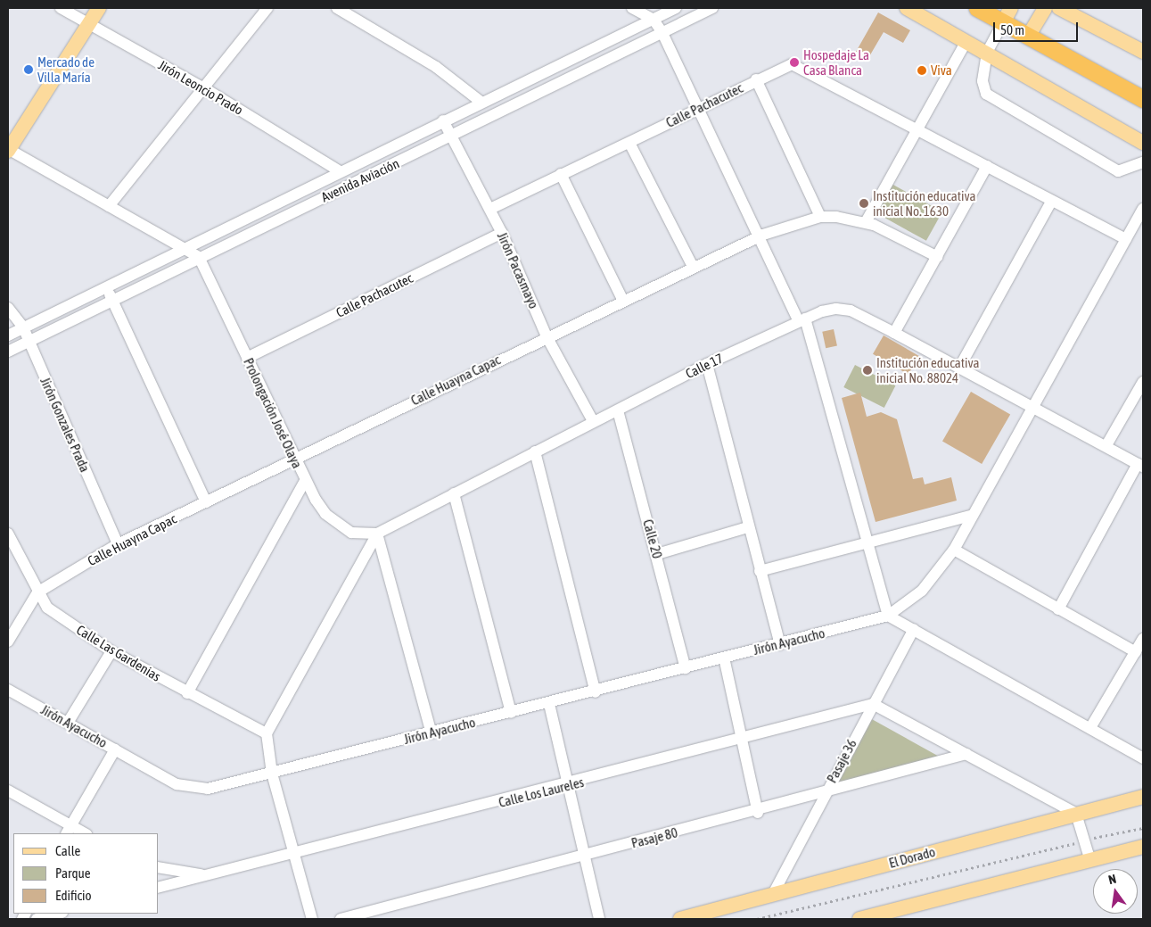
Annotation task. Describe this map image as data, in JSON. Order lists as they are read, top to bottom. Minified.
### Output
{"streets":{"main road":["El Dorado"],"street":["Jirón Leoncio Prado","Calle Pachacutec","Avenida Aviación","Jirón Pacasmayo","Calle 17","Calle Huayna Capac","Prolongación José Olaya","Jirón Gonzales Prada","Calle 20","Jirón Ayacucho","Calle Las Gardenias","Pasaje 36","Calle Los Laureles","Pasaje 80"]},"crossings":[["Jirón Leoncio Prado","Avenida Aviación"],["Calle Pachacutec","Jirón Pacasmayo"],["Calle Pachacutec","Prolongación José Olaya"],["Avenida Aviación","Jirón Pacasmayo"],["Avenida Aviación","Prolongación José Olaya"],["Avenida Aviación","Jirón Gonzales Prada"],["Jirón Pacasmayo","Calle 17"],["Jirón Pacasmayo","Calle Huayna Capac"],["Calle 17","Prolongación José Olaya"],["Calle 17","Calle 20"],["Calle Huayna Capac","Prolongación José Olaya"],["Calle Huayna Capac","Jirón Gonzales Prada"],["Calle Huayna Capac","Calle Las Gardenias"],["Calle 20","Jirón Ayacucho"],["Pasaje 36","Calle Los Laureles"],["Pasaje 36","Pasaje 80"],["Pasaje 36","El Dorado"]],"places":["Hospedaje La Casa Blanca","Mercado de Villa María","Viva","Institución educativa inicial No. 1630","Institución educativa inicial No. 88024"],"legend":["Calle","Parque","Edificio"],"scale_bar":"50 m","north":"top"}
